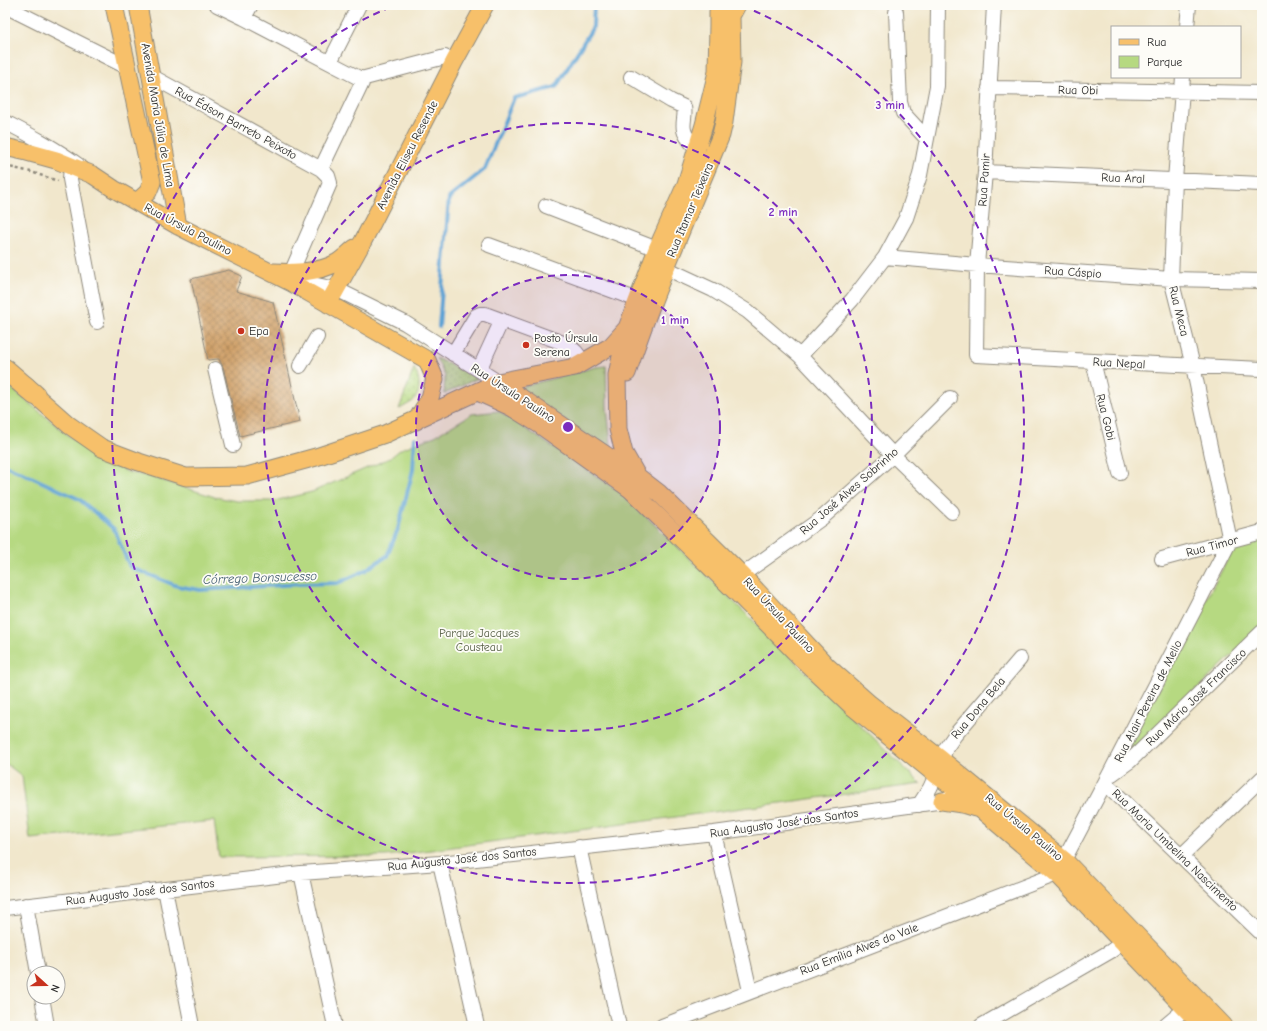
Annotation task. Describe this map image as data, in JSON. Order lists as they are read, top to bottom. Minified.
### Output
{"streets":{"main road":["Avenida Maria Júlia de Lima","Avenida Eliseu Resende","Rua Itamar Teixeira","Rua Úrsula Paulino"],"street":["Rua Obi","Rua Édson Barreto Peixoto","Rua Aral","Rua Pamir","Rua Cáspio","Rua Meca","Rua Nepal","Rua Gobi","Rua José Alves Sobrinho","Rua Timor","Rua Mário José Francisco","Rua Alair Pereira de Mello","Rua Dona Bela","Rua Augusto José dos Santos","Rua Maria Umbelina Nascimento","Rua Emília Alves do Vale"]},"crossings":[["Rua Obi","Rua Pamir"],["Rua Obi","Rua Meca"],["Avenida Maria Júlia de Lima","Rua Édson Barreto Peixoto"],["Avenida Maria Júlia de Lima","Rua Úrsula Paulino"],["Avenida Eliseu Resende","Rua Úrsula Paulino"],["Rua Aral","Rua Pamir"],["Rua Aral","Rua Meca"],["Rua Pamir","Rua Cáspio"],["Rua Pamir","Rua Nepal"],["Rua Itamar Teixeira","Rua Úrsula Paulino"],["Rua Úrsula Paulino","Rua José Alves Sobrinho"],["Rua Úrsula Paulino","Rua Alair Pereira de Mello"],["Rua Úrsula Paulino","Rua Dona Bela"],["Rua Úrsula Paulino","Rua Augusto José dos Santos"],["Rua Úrsula Paulino","Rua Emília Alves do Vale"],["Rua Cáspio","Rua Meca"],["Rua Meca","Rua Nepal"],["Rua Meca","Rua Timor"],["Rua Meca","Rua Alair Pereira de Mello"],["Rua Nepal","Rua Gobi"],["Rua Timor","Rua Alair Pereira de Mello"],["Rua Mário José Francisco","Rua Alair Pereira de Mello"],["Rua Mário José Francisco","Rua Maria Umbelina Nascimento"],["Rua Alair Pereira de Mello","Rua Maria Umbelina Nascimento"],["Rua Alair Pereira de Mello","Rua Emília Alves do Vale"]],"water":["Córrego Bonsucesso"],"parks":["Parque Jacques Cousteau"],"places":["Epa","Posto Úrsula Serena"],"legend":["Rua","Parque"],"north":"right","rings":["3 min","2 min","1 min"]}
